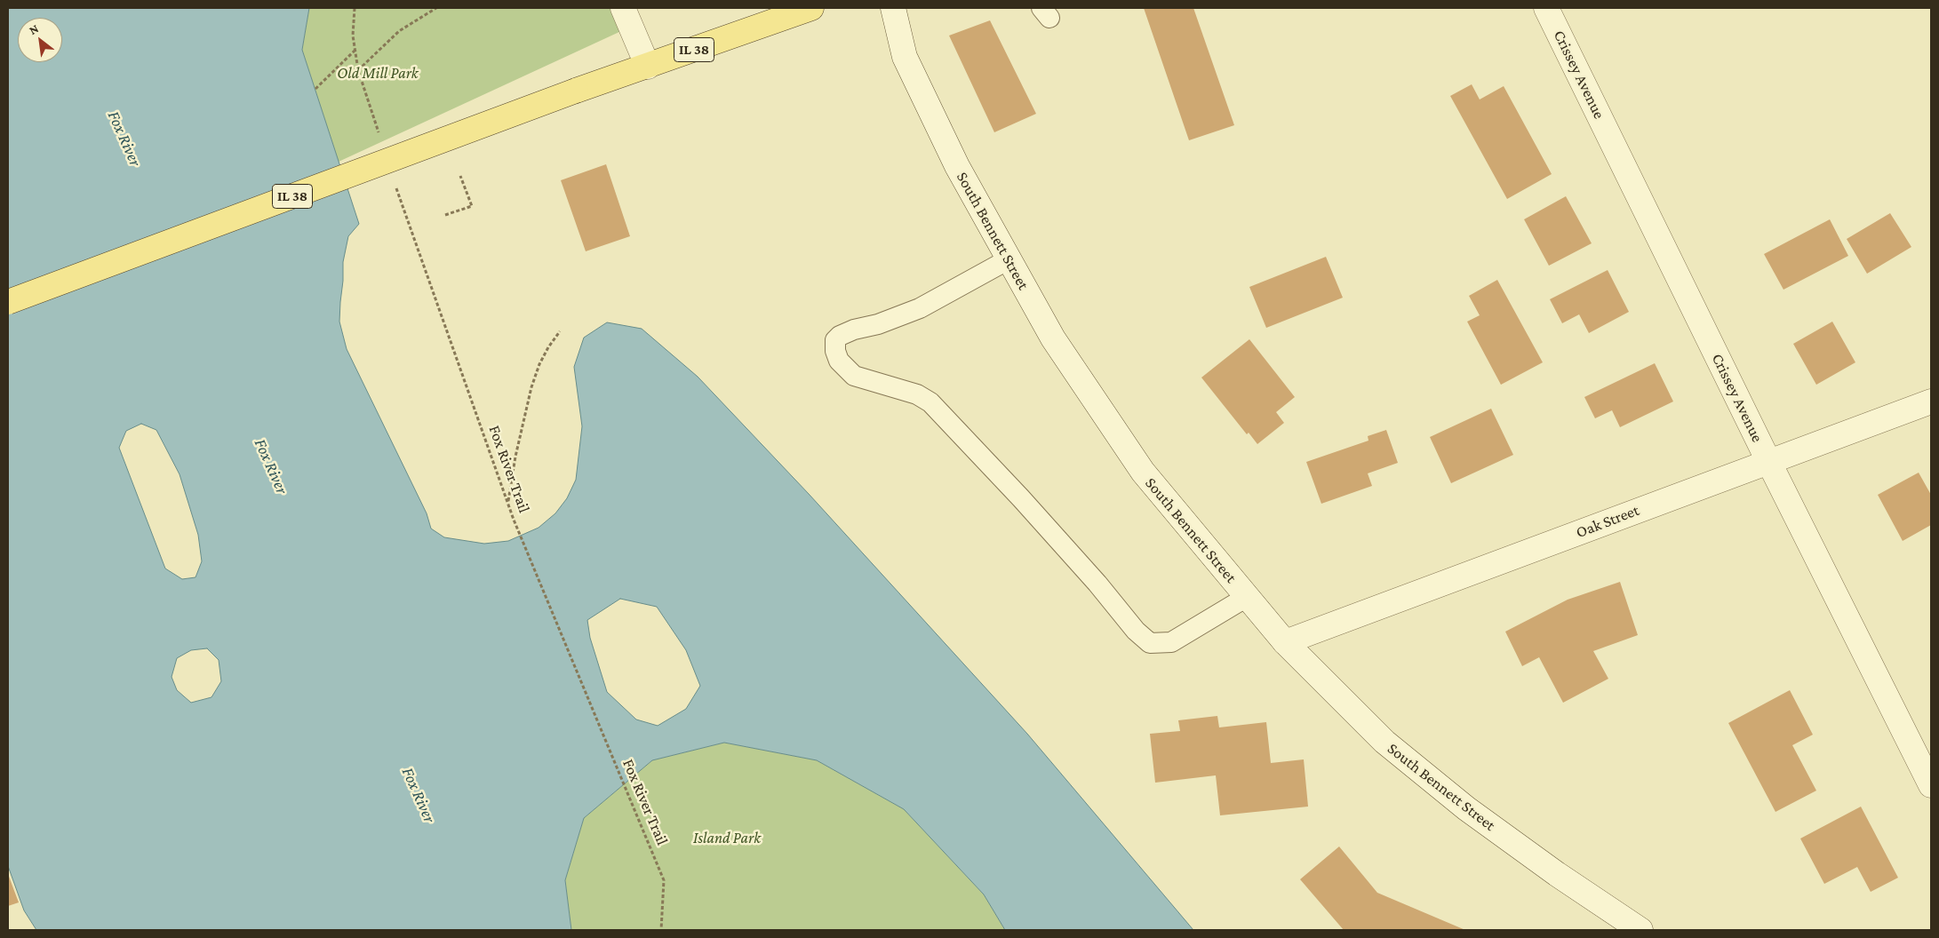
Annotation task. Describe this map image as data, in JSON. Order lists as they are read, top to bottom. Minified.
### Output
{"streets":{"main road":["IL 38"],"street":["Crissey Avenue","South Bennett Street","Oak Street"],"path":["Fox River Trail"]},"crossings":[["Crissey Avenue","Oak Street"],["South Bennett Street","Oak Street"]],"water":["Fox River"],"parks":["Old Mill Park","Island Park"],"north":"top left"}
